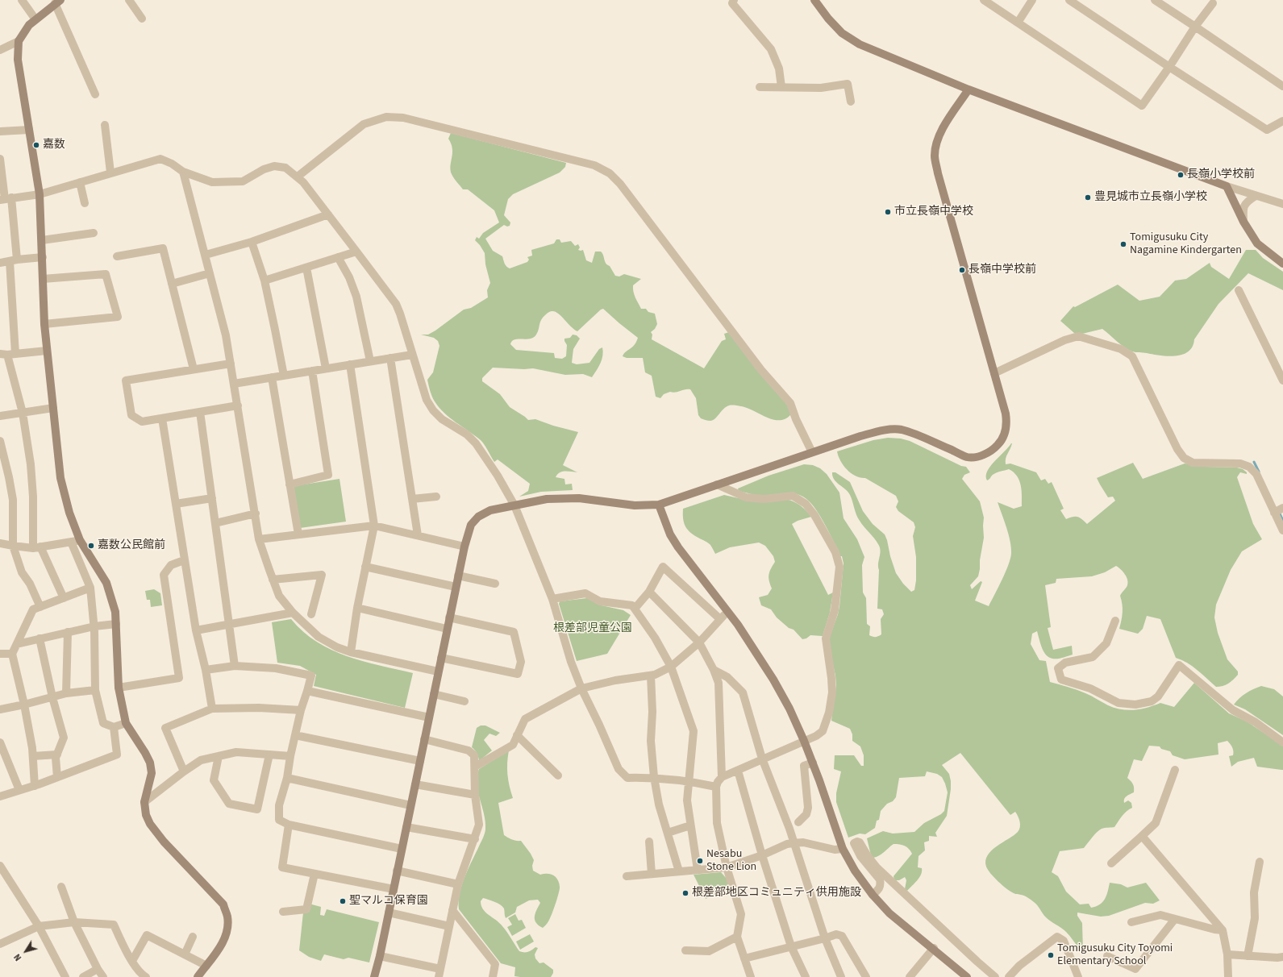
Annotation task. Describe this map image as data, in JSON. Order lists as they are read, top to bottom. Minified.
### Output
{"parks":["根差部児童公園"],"places":["嘉数","長嶺小学校前","豊見城市立長嶺小学校","市立長嶺中学校","Tomigusuku City Nagamine Kindergarten","長嶺中学校前","嘉数公民館前","Nesabu Stone Lion","根差部地区コミュニティ供用施設","聖マルコ保育園","Tomigusuku City Toyomi Elementary School"],"north":"bottom left"}
